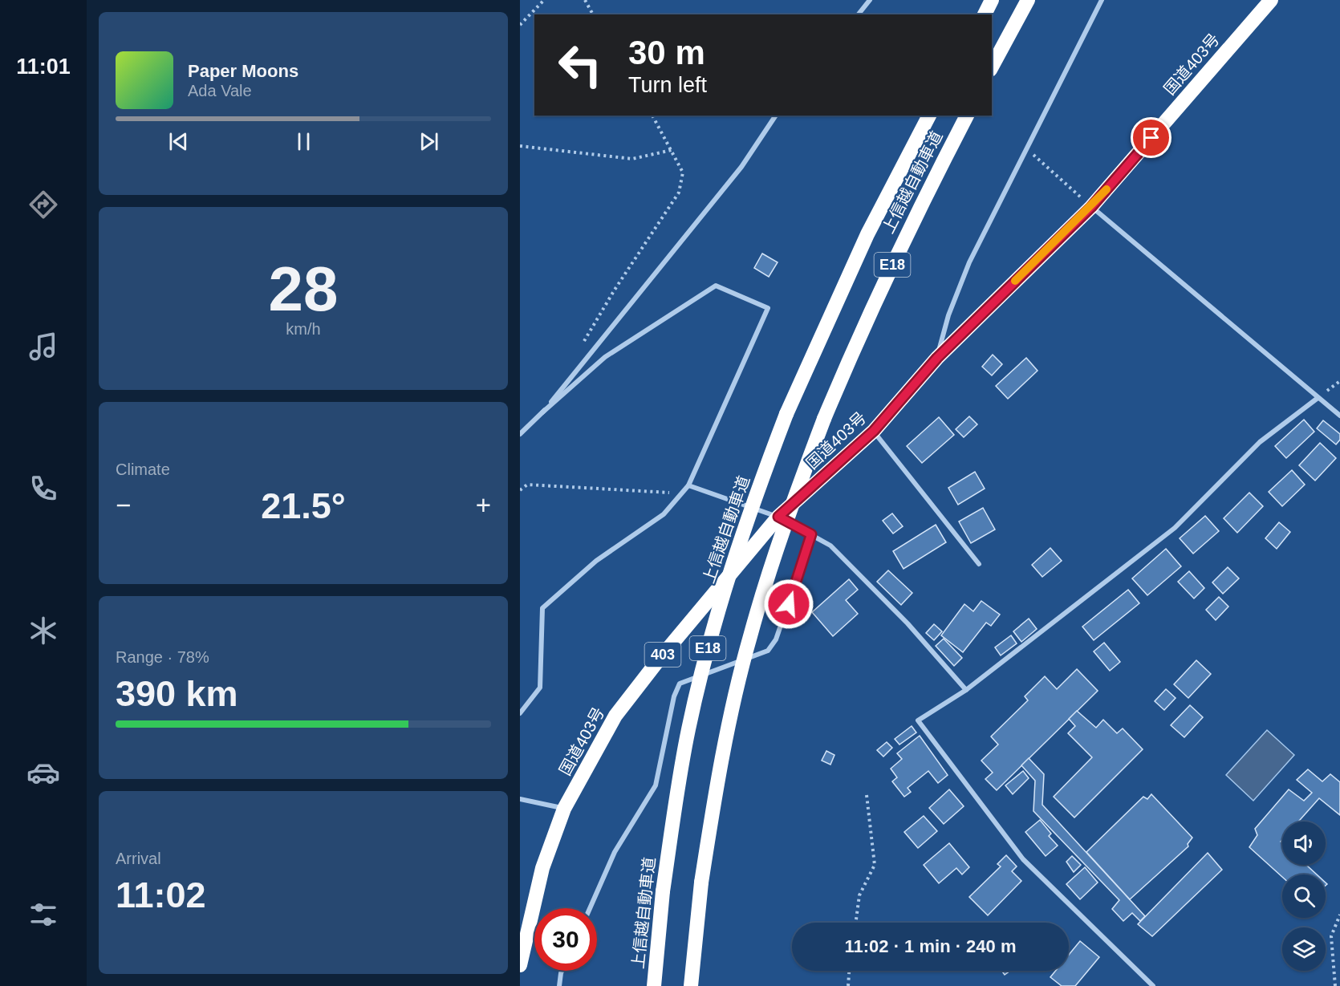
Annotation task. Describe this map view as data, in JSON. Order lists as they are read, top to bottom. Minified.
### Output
{"streets":{"highway":["国道403号","上信越自動車道","E18","403"]},"page":{"tabs":"11:01","turn":["30 m","Turn left"],"song":["Paper Moons","Ada Vale"],"tile":[["28","km/h"],"Climate",["Range · 78%","390 km"],["Arrival","11:02"]],"heat":["−","21.5°","+"],"limit":"30","trip":"11:02 · 1 min · 240 m"}}
